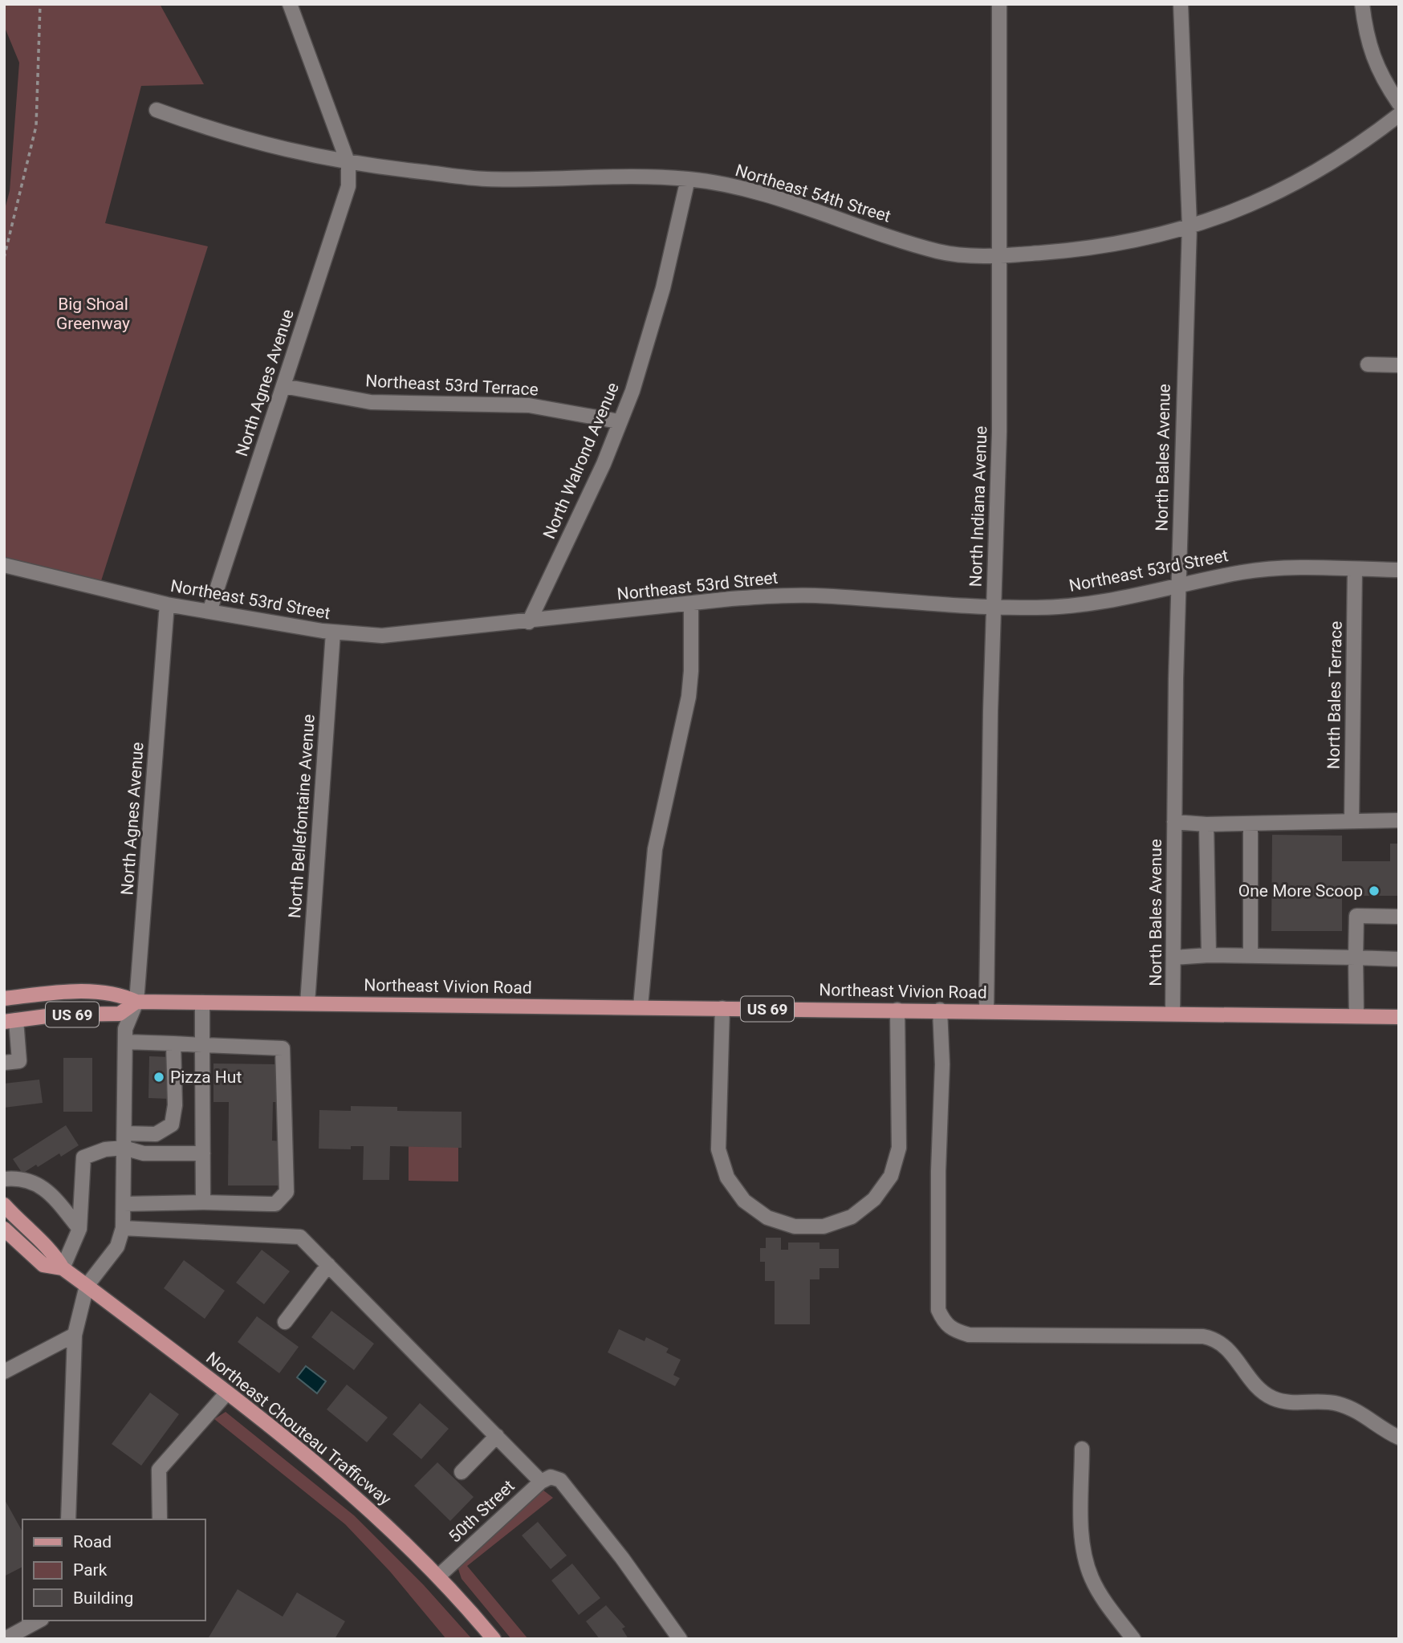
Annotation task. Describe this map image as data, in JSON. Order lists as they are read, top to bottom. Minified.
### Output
{"streets":{"main road":["Northeast Vivion Road","US 69","Northeast Chouteau Trafficway"],"street":["Northeast 54th Street","North Agnes Avenue","Northeast 53rd Terrace","North Bales Avenue","North Walrond Avenue","North Indiana Avenue","Northeast 53rd Street","North Bales Terrace","North Bellefontaine Avenue","50th Street"]},"crossings":[["Northeast 54th Street","North Agnes Avenue"],["Northeast 54th Street","North Bales Avenue"],["Northeast 54th Street","North Walrond Avenue"],["Northeast 54th Street","North Indiana Avenue"],["North Agnes Avenue","Northeast 53rd Terrace"],["North Agnes Avenue","Northeast 53rd Street"],["North Agnes Avenue","Northeast Vivion Road"],["Northeast 53rd Terrace","North Walrond Avenue"],["North Bales Avenue","Northeast 53rd Street"],["North Bales Avenue","Northeast Vivion Road"],["North Walrond Avenue","Northeast 53rd Street"],["North Indiana Avenue","Northeast 53rd Street"],["North Indiana Avenue","Northeast Vivion Road"],["Northeast 53rd Street","North Bales Terrace"],["Northeast 53rd Street","North Bellefontaine Avenue"],["North Bellefontaine Avenue","Northeast Vivion Road"],["Northeast Chouteau Trafficway","50th Street"]],"parks":["Big Shoal Greenway"],"places":["One More Scoop","Pizza Hut"],"legend":["Road","Park","Building"]}
